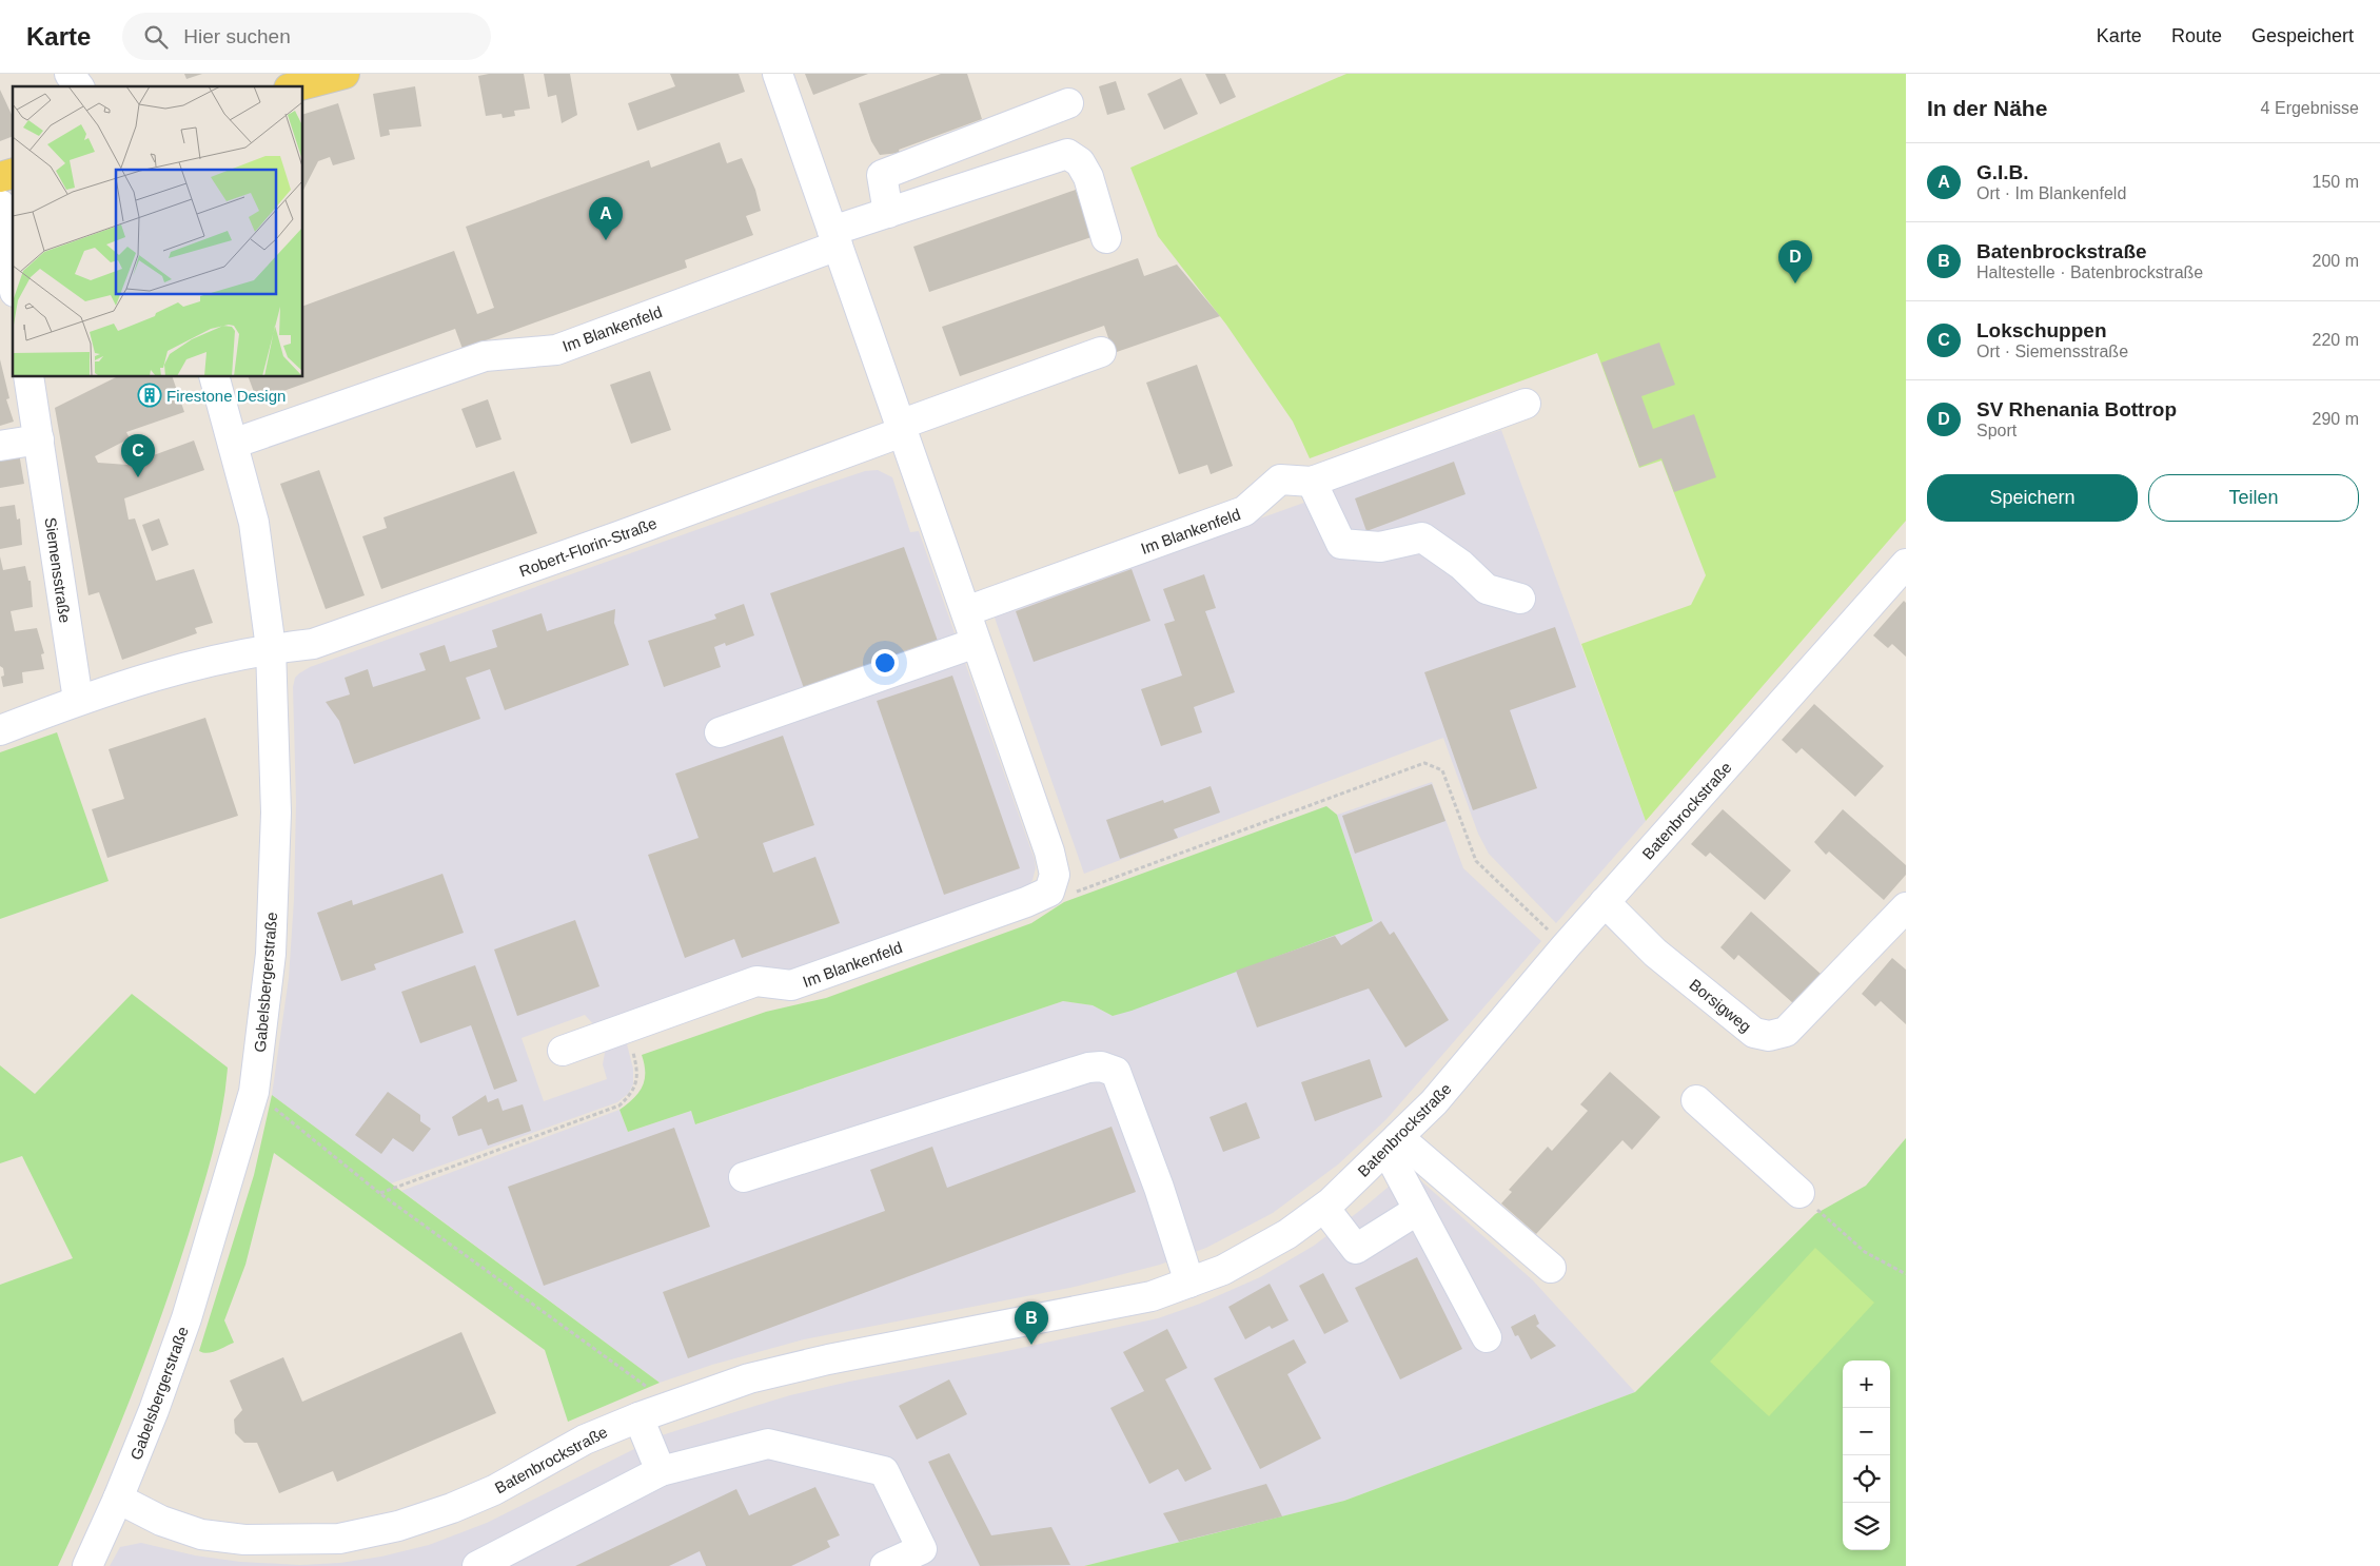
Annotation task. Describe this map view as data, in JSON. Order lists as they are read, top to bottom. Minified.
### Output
{"streets":{"street":["Im Blankenfeld","Robert-Florin-Straße","Siemensstraße","Batenbrockstraße","Gabelsbergerstraße","Borsigweg"]},"crossings":[["Im Blankenfeld","Gabelsbergerstraße"],["Robert-Florin-Straße","Gabelsbergerstraße"],["Batenbrockstraße","Gabelsbergerstraße"],["Batenbrockstraße","Borsigweg"]],"places":{"building":["Firestone Design"]},"page":{"header":"Karte","search":"Hier suchen","nav":["Karte","Route","Gespeichert"],"heading":["In der Nähe","4 Ergebnisse"],"list":[{"mark":"A","name":"G.I.B.","note":"Ort · Im Blankenfeld","value":"150 m"},{"mark":"B","name":"Batenbrockstraße","note":"Haltestelle · Batenbrockstraße","value":"200 m"},{"mark":"C","name":"Lokschuppen","note":"Ort · Siemensstraße","value":"220 m"},{"mark":"D","name":"SV Rhenania Bottrop","note":"Sport","value":"290 m"}],"pins":["A","D","C","B"],"buttons":["Speichern","Teilen"],"map_buttons":["+","−"]}}
